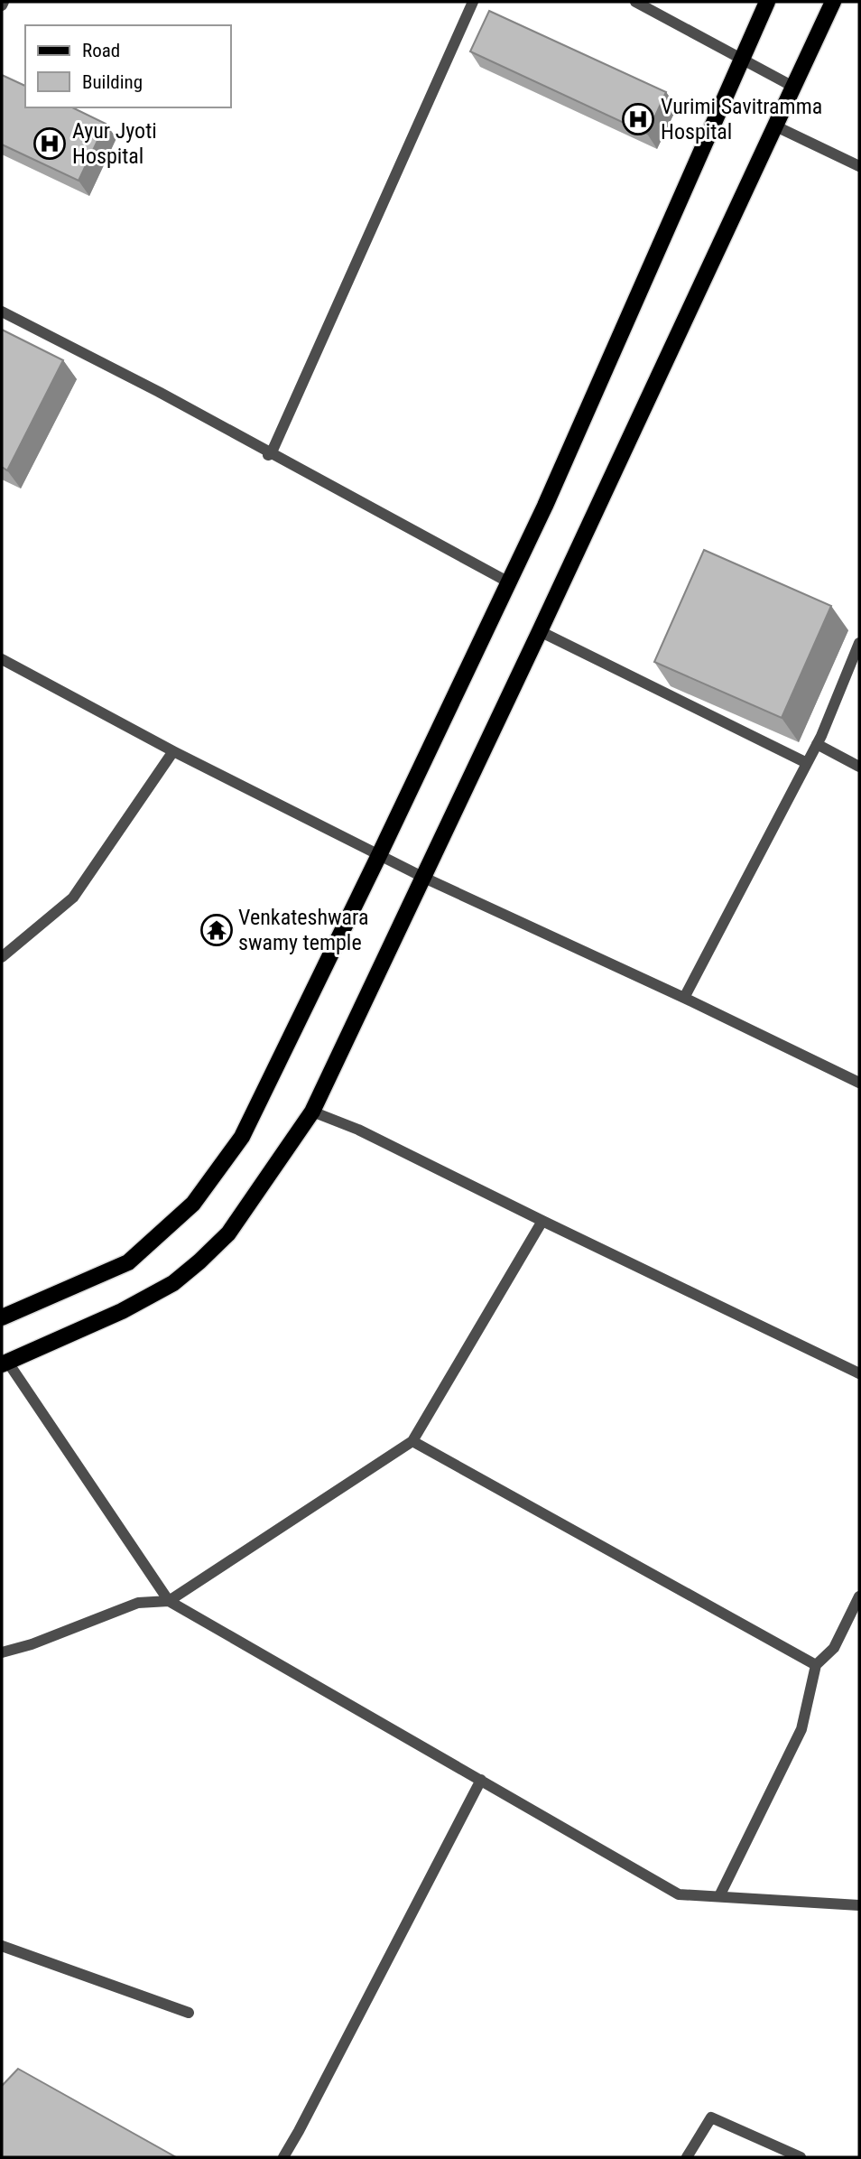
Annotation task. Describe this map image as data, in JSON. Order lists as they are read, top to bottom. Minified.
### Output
{"places":{"hospital":["Vurimi Savitramma Hospital","Ayur Jyoti Hospital"],"temple":["Venkateshwara swamy temple"]},"legend":["Road","Building"]}
